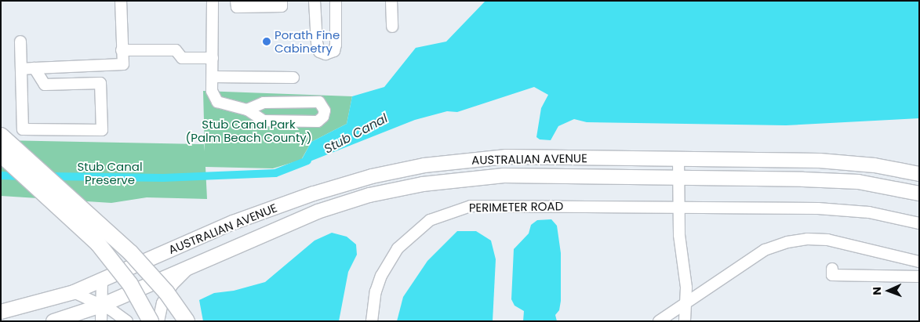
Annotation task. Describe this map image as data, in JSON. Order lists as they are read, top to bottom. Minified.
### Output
{"streets":{"main road":["AUSTRALIAN AVENUE"],"street":["PERIMETER ROAD"]},"water":["Stub Canal"],"parks":["Stub Canal Park (Palm Beach County)","Stub Canal Preserve"],"places":["Porath Fine Cabinetry"],"north":"left"}
